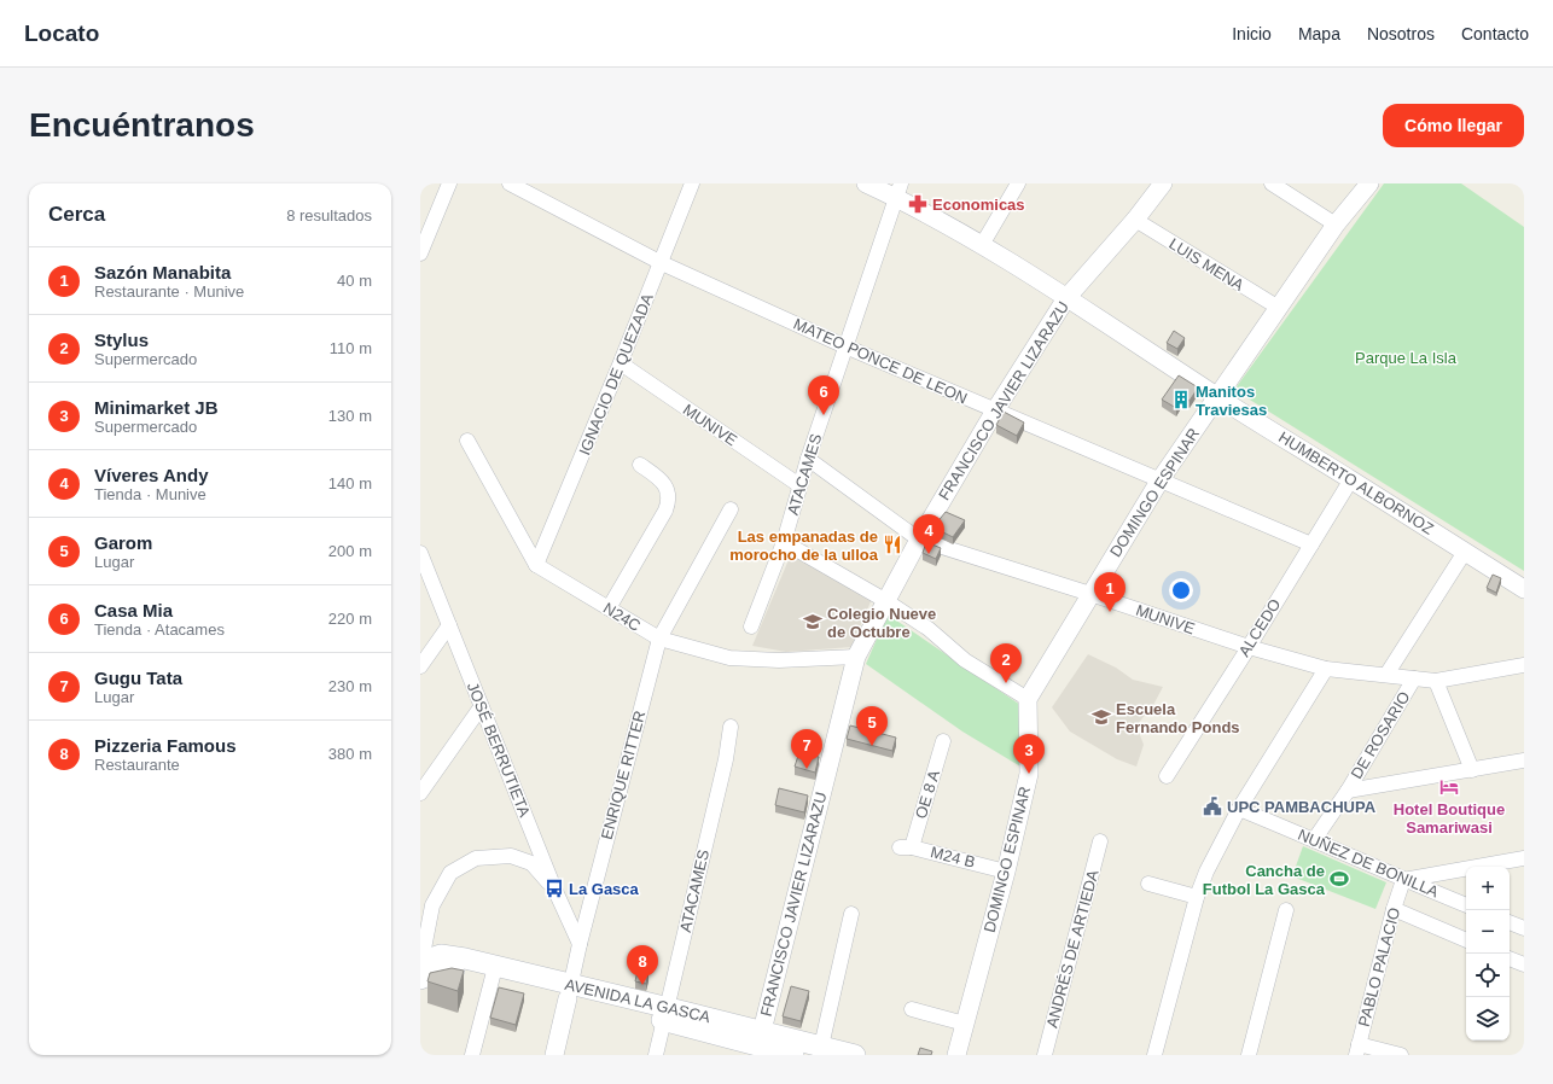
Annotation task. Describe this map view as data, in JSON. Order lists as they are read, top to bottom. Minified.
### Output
{"streets":{"main road":["AVENIDA LA GASCA"],"street":["LUIS MENA","MATEO PONCE DE LEON","IGNACIO DE QUEZADA","FRANCISCO JAVIER LIZARAZU","MUNIVE","ATACAMES","HUMBERTO ALBORNOZ","DOMINGO ESPINAR","N24C","ALCEDO","DE ROSARIO","JOSÉ BERRUTIETA","ENRIQUE RITTER","OE 8 A","M24 B","NUÑEZ DE BONILLA","ANDRÉS DE ARTIEDA","PABLO PALACIO"]},"crossings":[["LUIS MENA","FRANCISCO JAVIER LIZARAZU"],["LUIS MENA","DOMINGO ESPINAR"],["MATEO PONCE DE LEON","IGNACIO DE QUEZADA"],["MATEO PONCE DE LEON","FRANCISCO JAVIER LIZARAZU"],["MATEO PONCE DE LEON","ATACAMES"],["MATEO PONCE DE LEON","DOMINGO ESPINAR"],["MATEO PONCE DE LEON","ALCEDO"],["IGNACIO DE QUEZADA","MUNIVE"],["IGNACIO DE QUEZADA","N24C"],["FRANCISCO JAVIER LIZARAZU","MUNIVE"],["FRANCISCO JAVIER LIZARAZU","HUMBERTO ALBORNOZ"],["FRANCISCO JAVIER LIZARAZU","N24C"],["FRANCISCO JAVIER LIZARAZU","AVENIDA LA GASCA"],["MUNIVE","ATACAMES"],["MUNIVE","DOMINGO ESPINAR"],["MUNIVE","ALCEDO"],["MUNIVE","DE ROSARIO"],["ATACAMES","HUMBERTO ALBORNOZ"],["ATACAMES","AVENIDA LA GASCA"],["HUMBERTO ALBORNOZ","DOMINGO ESPINAR"],["HUMBERTO ALBORNOZ","ALCEDO"],["HUMBERTO ALBORNOZ","DE ROSARIO"],["DOMINGO ESPINAR","M24 B"],["N24C","ENRIQUE RITTER"],["DE ROSARIO","NUÑEZ DE BONILLA"],["JOSÉ BERRUTIETA","ENRIQUE RITTER"],["ENRIQUE RITTER","AVENIDA LA GASCA"],["OE 8 A","M24 B"],["NUÑEZ DE BONILLA","PABLO PALACIO"]],"parks":["Parque La Isla"],"places":{"pharmacy":["Economicas"],"building":["Manitos Traviesas"],"restaurant":["Las empanadas de morocho de la ulloa"],"school or university":["Colegio Nueve de Octubre","Escuela Fernando Ponds"],"hotel":["Hotel Boutique Samariwasi"],"public building":["UPC PAMBACHUPA"],"sports":["Cancha de Futbol La Gasca"],"bus stop":["La Gasca"]},"page":{"header":"Locato","nav":["Inicio","Mapa","Nosotros","Contacto"],"buttons":"Cómo llegar","title":"Encuéntranos","heading":["Cerca","8 resultados"],"list":[{"mark":"1","name":"Sazón Manabita","note":"Restaurante · Munive","value":"40 m"},{"mark":"2","name":"Stylus","note":"Supermercado","value":"110 m"},{"mark":"3","name":"Minimarket JB","note":"Supermercado","value":"130 m"},{"mark":"4","name":"Víveres Andy","note":"Tienda · Munive","value":"140 m"},{"mark":"5","name":"Garom","note":"Lugar","value":"200 m"},{"mark":"6","name":"Casa Mia","note":"Tienda · Atacames","value":"220 m"},{"mark":"7","name":"Gugu Tata","note":"Lugar","value":"230 m"},{"mark":"8","name":"Pizzeria Famous","note":"Restaurante","value":"380 m"}],"pins":["6","4","1","2","5","7","3","8"],"map_buttons":["+","−"]}}
